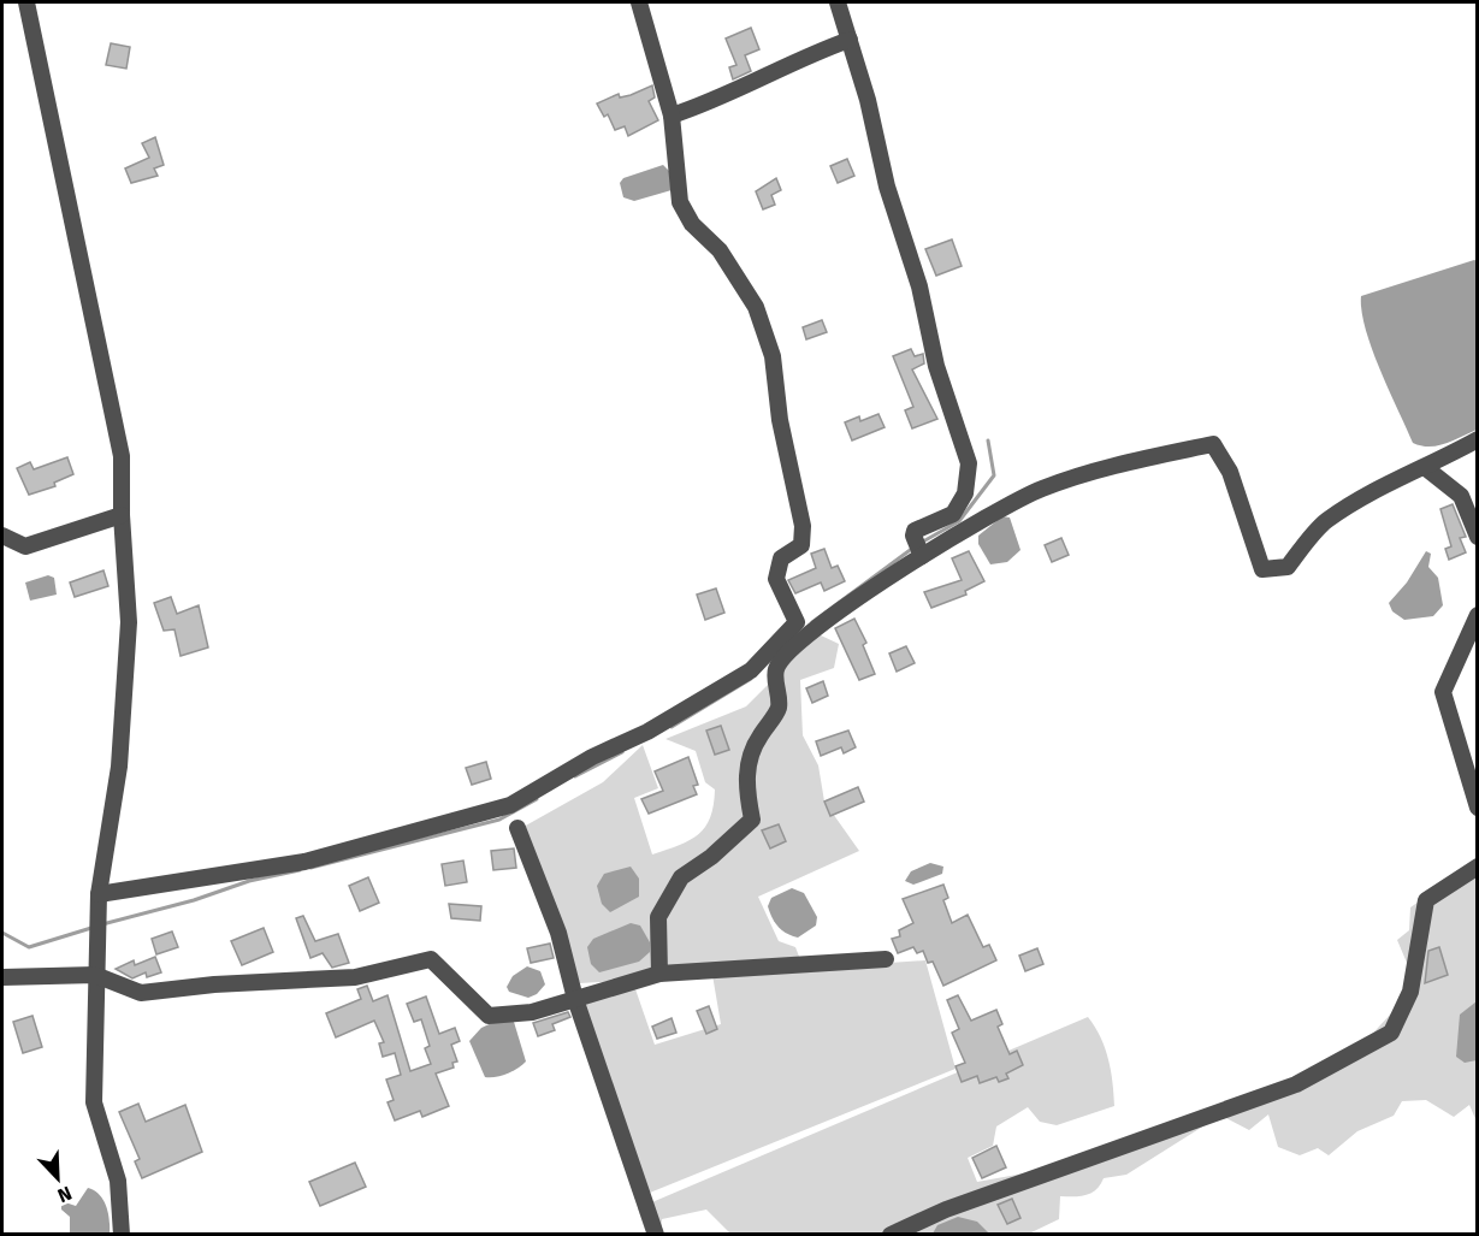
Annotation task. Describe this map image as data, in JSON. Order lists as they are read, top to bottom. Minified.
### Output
{"north":"bottom right"}
